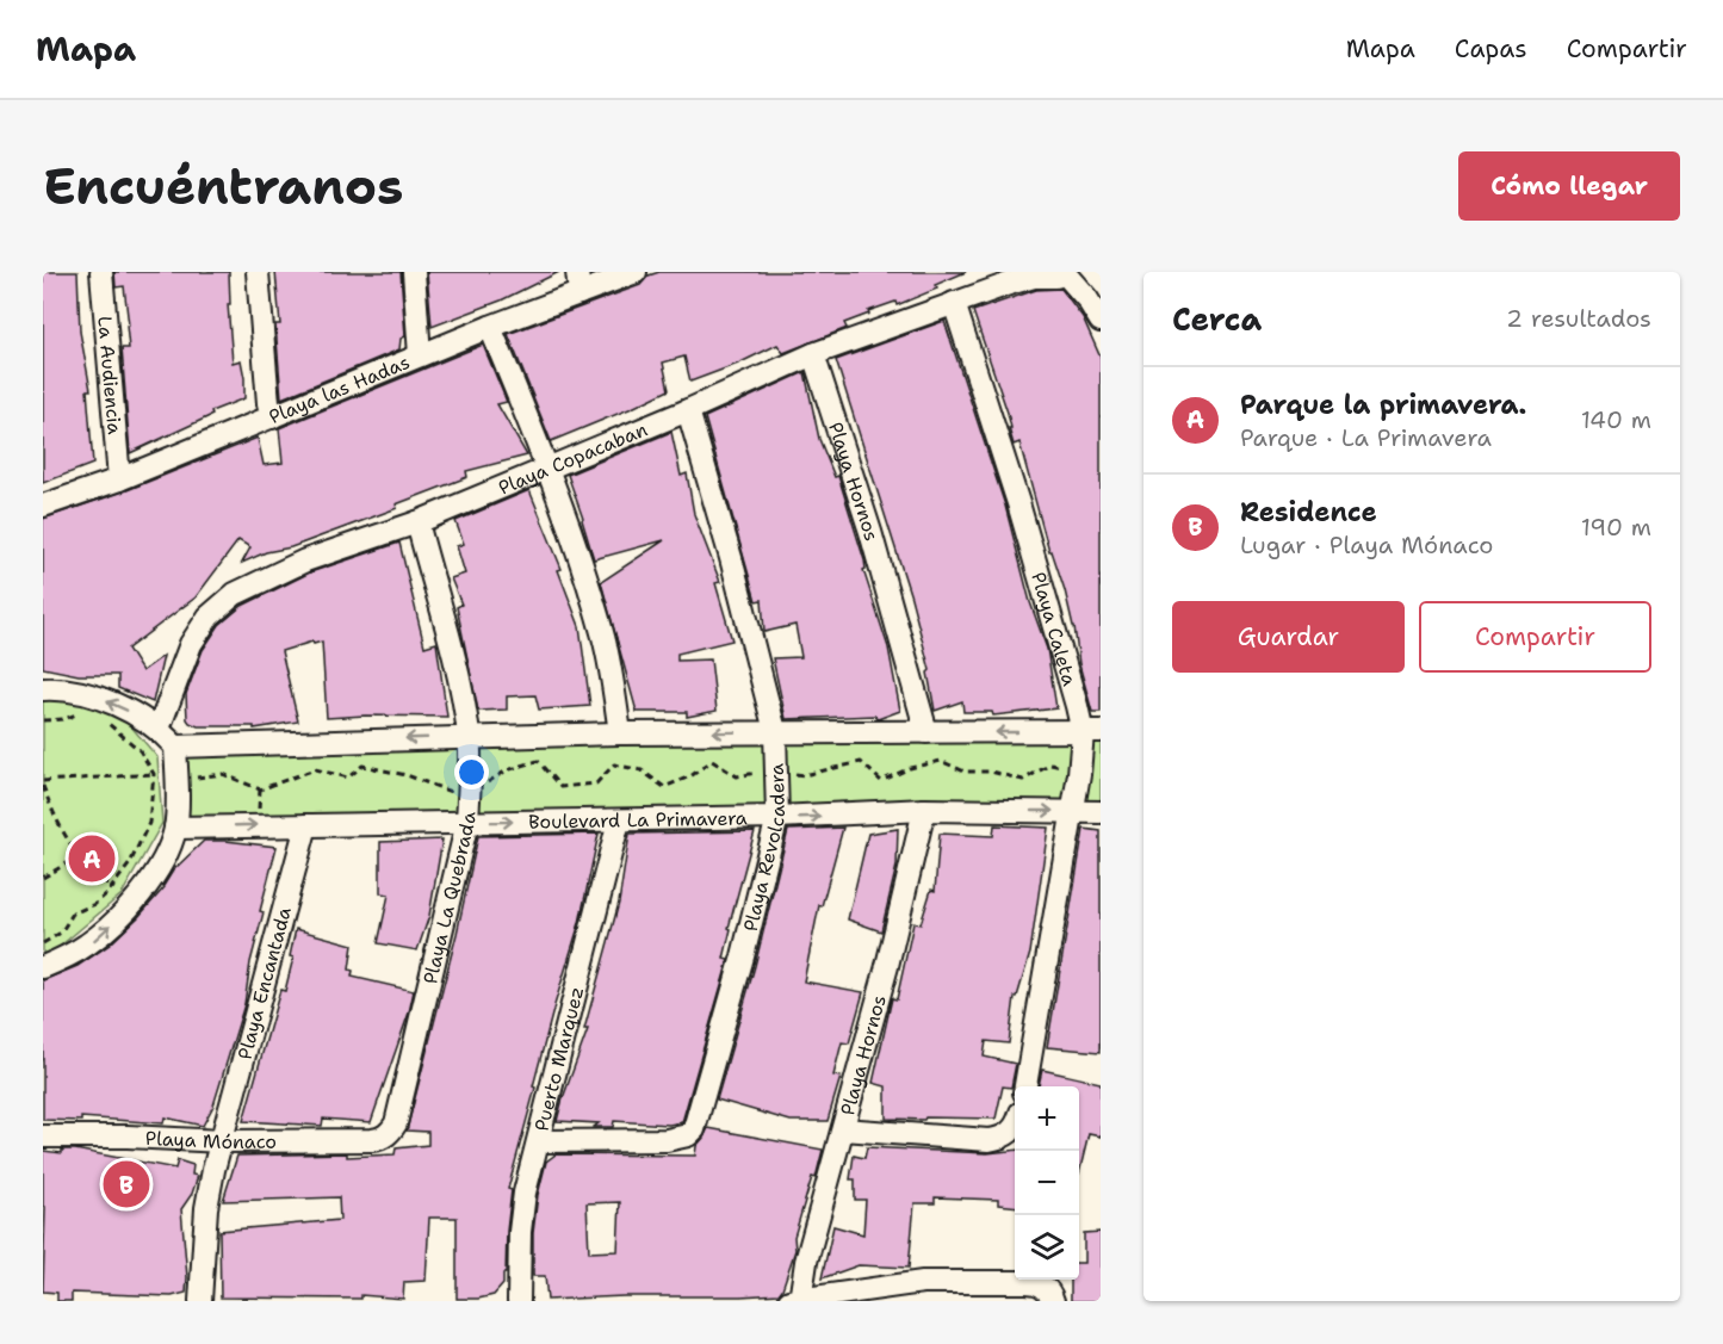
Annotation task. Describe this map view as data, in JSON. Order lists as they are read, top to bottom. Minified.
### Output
{"streets":{"street":["La Audiencia","Playa las Hadas","Playa Copacaban","Playa Hornos","Playa Caleta","Boulevard La Primavera","Playa Revolcadera","Playa La Quebrada","Playa Encantada","Puerto Marquez","Playa Mónaco"]},"crossings":[["La Audiencia","Playa las Hadas"],["Playa Copacaban","Playa Hornos"],["Playa Copacaban","Playa Caleta"],["Playa Copacaban","Playa Revolcadera"],["Playa Copacaban","Playa La Quebrada"],["Playa Hornos","Boulevard La Primavera"],["Playa Caleta","Boulevard La Primavera"],["Boulevard La Primavera","Playa Revolcadera"],["Boulevard La Primavera","Playa La Quebrada"],["Boulevard La Primavera","Playa Encantada"],["Boulevard La Primavera","Puerto Marquez"],["Playa Revolcadera","Puerto Marquez"],["Playa La Quebrada","Playa Mónaco"],["Playa Encantada","Playa Mónaco"]],"page":{"header":"Mapa","nav":["Mapa","Capas","Compartir"],"buttons":["Cómo llegar",["Guardar","Compartir"]],"title":"Encuéntranos","heading":["Cerca","2 resultados"],"list":[{"mark":"A","name":"Parque la primavera.","note":"Parque · La Primavera","value":"140 m"},{"mark":"B","name":"Residence","note":"Lugar · Playa Mónaco","value":"190 m"}],"pins":["A","B"],"map_buttons":["+","−"]}}
